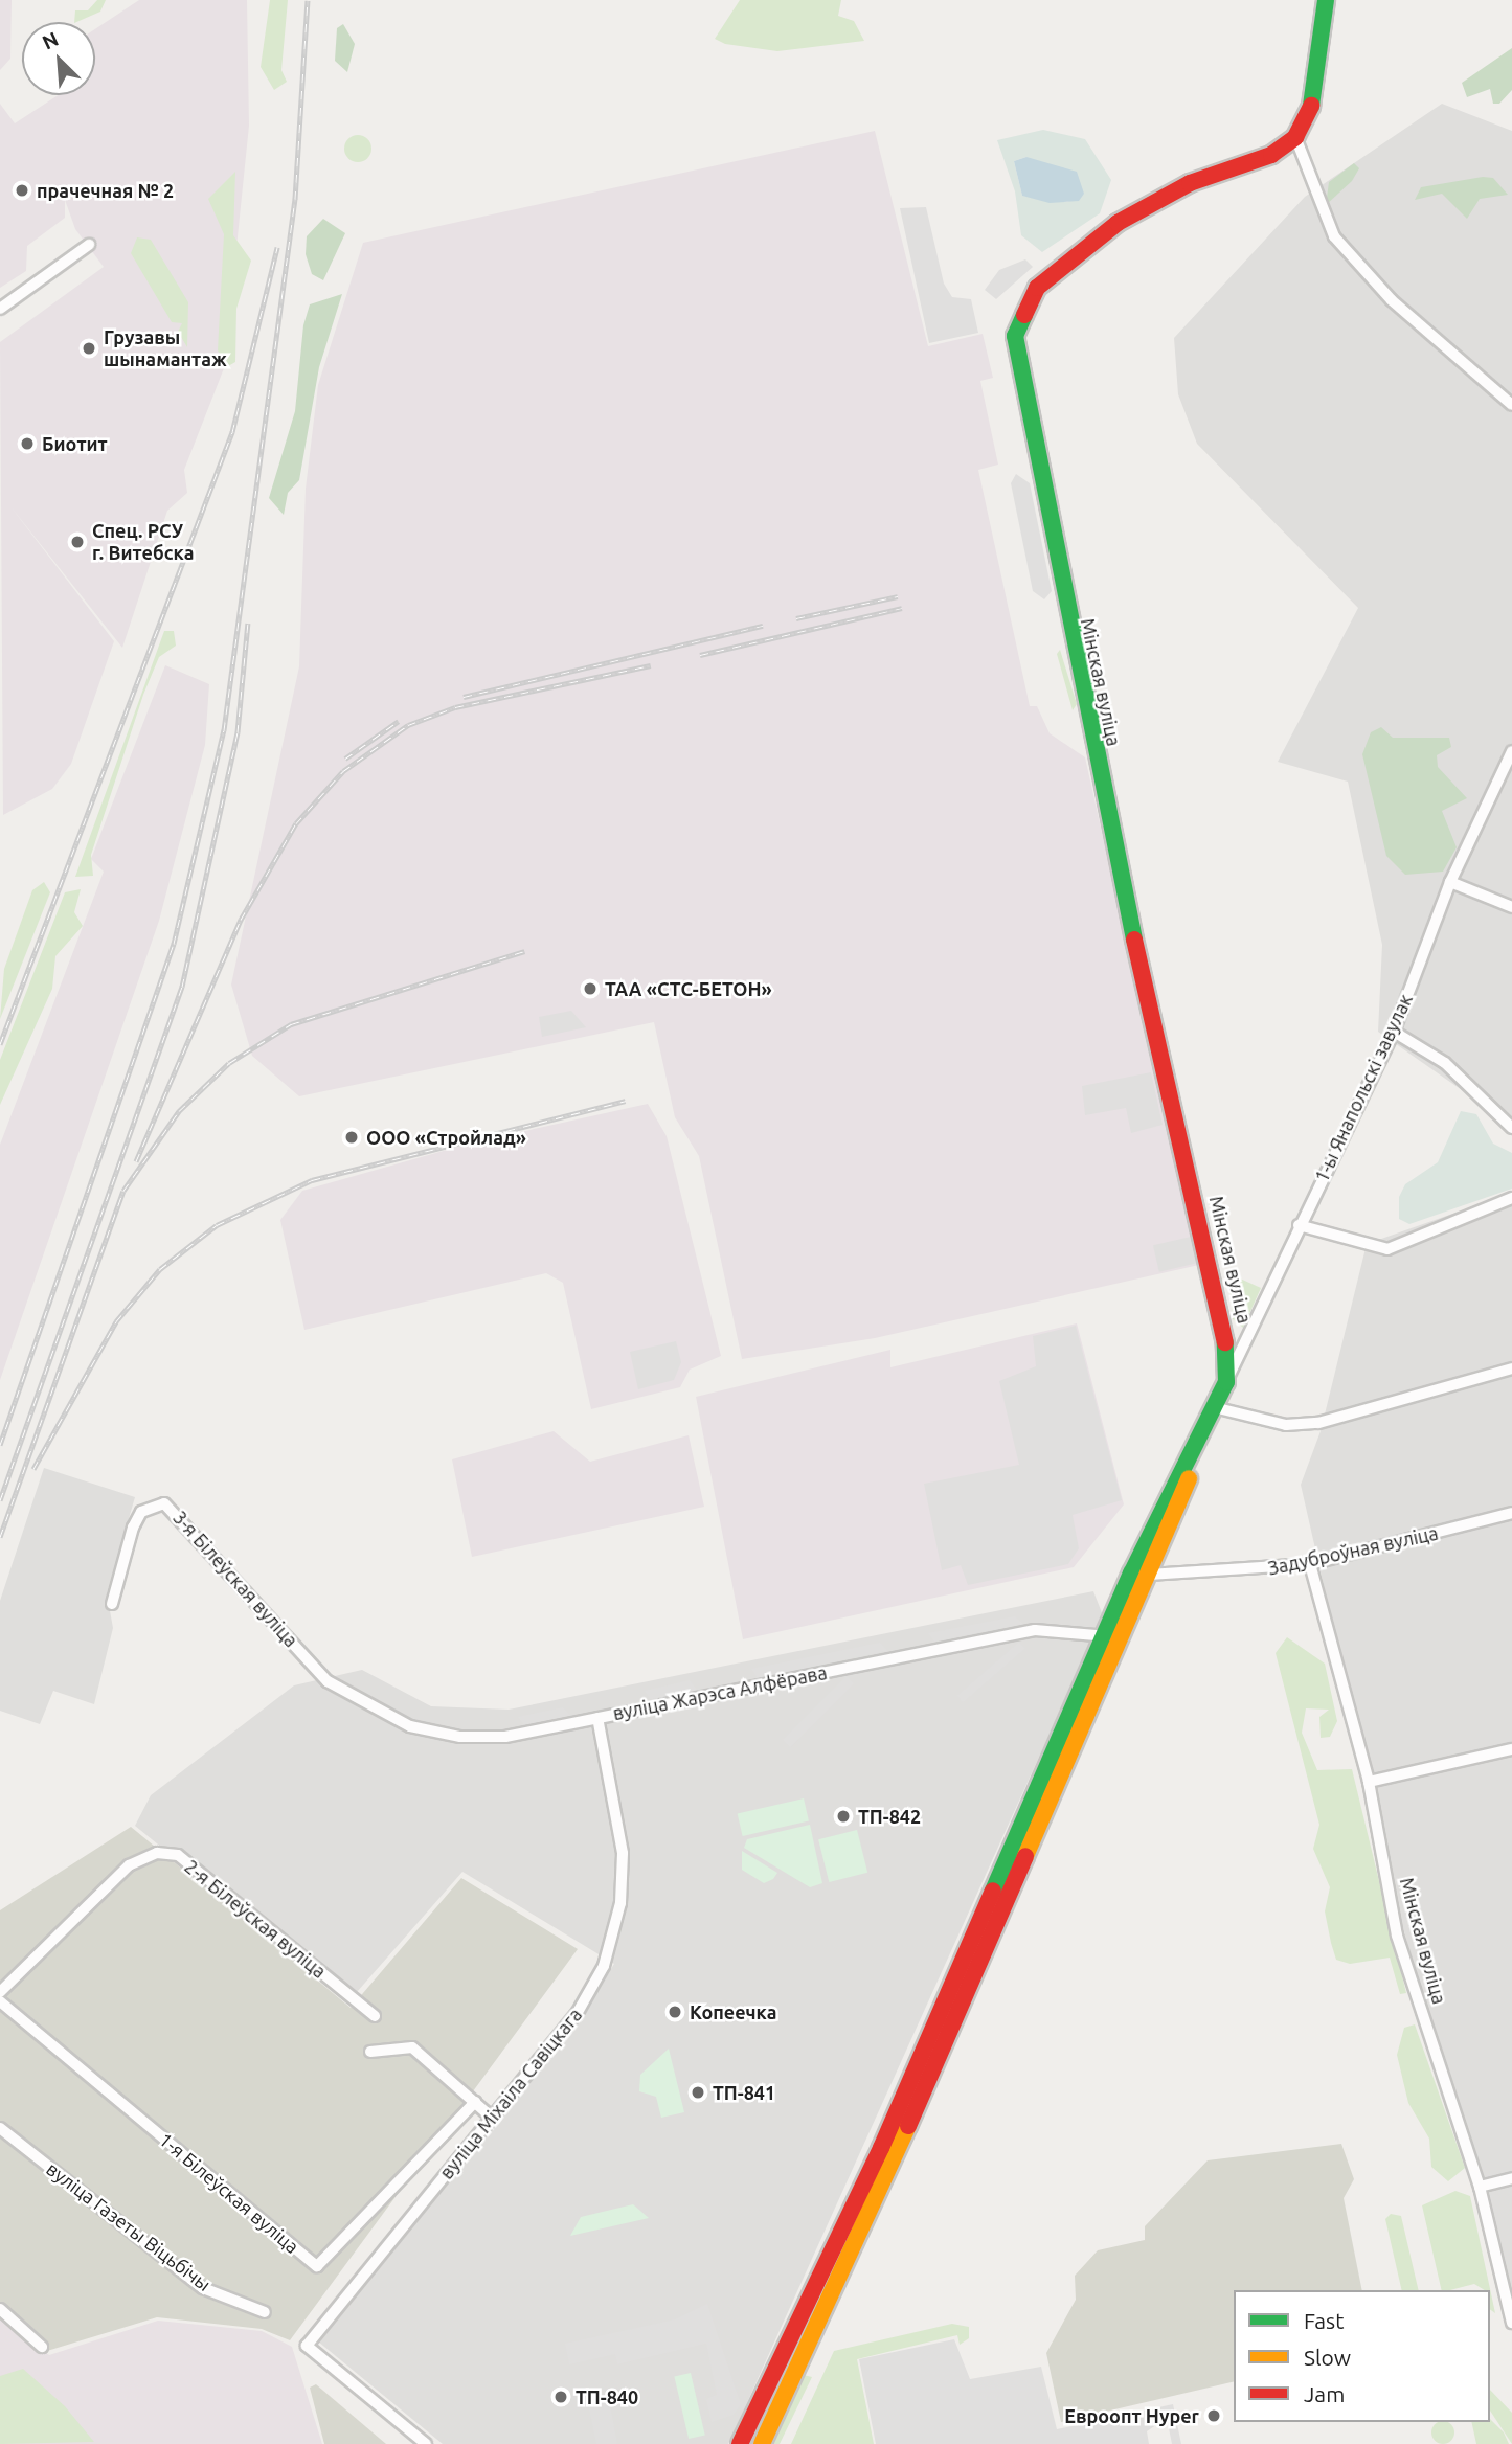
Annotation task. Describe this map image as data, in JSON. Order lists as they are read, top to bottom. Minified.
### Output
{"streets":{"main road":["Мінская вуліца"],"street":["1-ы Янапольскі завулак","Задуброўная вуліца","3-я Білеўская вуліца","вуліца Жарэса Алфёрава","2-я Білеўская вуліца","вуліца Міхаіла Савіцкага","1-я Білеўская вуліца","вуліца Газеты Віцьбічы"]},"crossings":[["Мінская вуліца","1-ы Янапольскі завулак"],["Мінская вуліца","Задуброўная вуліца"],["3-я Білеўская вуліца","вуліца Жарэса Алфёрава"],["вуліца Жарэса Алфёрава","вуліца Міхаіла Савіцкага"]],"places":["прачечная № 2","Грузавы шынамантаж","Биотит","Спец. РСУ г. Витебска","ТАА «СТС-БЕТОН»","ООО «Стройлад»","ТП-842","Копеечка","ТП-841","ТП-840","Евроопт Hyper"],"legend":["Fast","Slow","Jam"],"north":"top left"}
